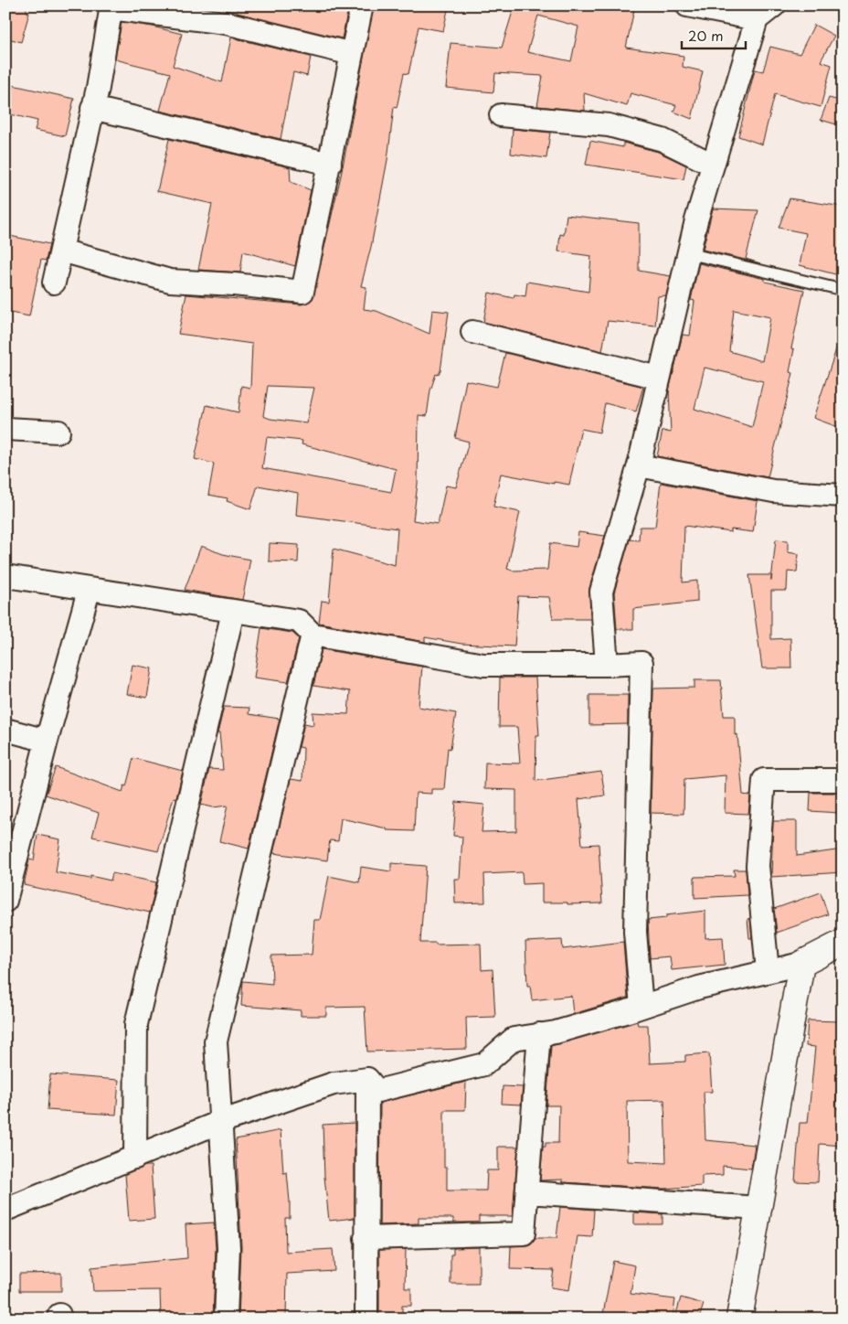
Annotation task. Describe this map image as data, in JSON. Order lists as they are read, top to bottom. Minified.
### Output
{"scale_bar":"20 m"}
